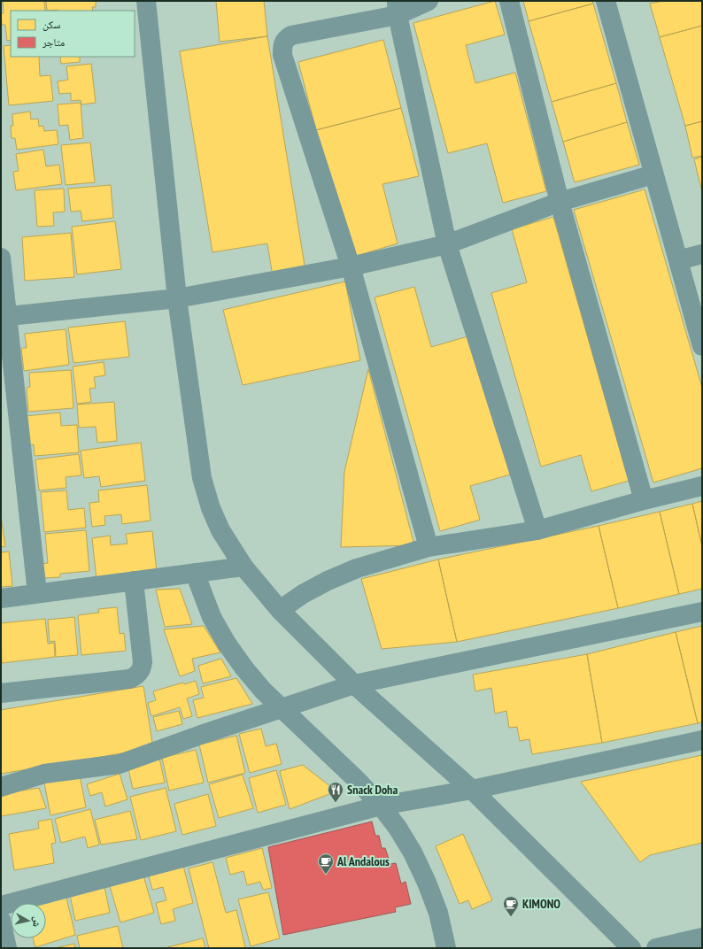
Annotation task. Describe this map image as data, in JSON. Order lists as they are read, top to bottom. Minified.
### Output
{"places":{"restaurant":["Snack Doha"],"cafe":["Al Andalous","KIMONO"]},"legend":["سكن","متاجر"],"north":"right"}
